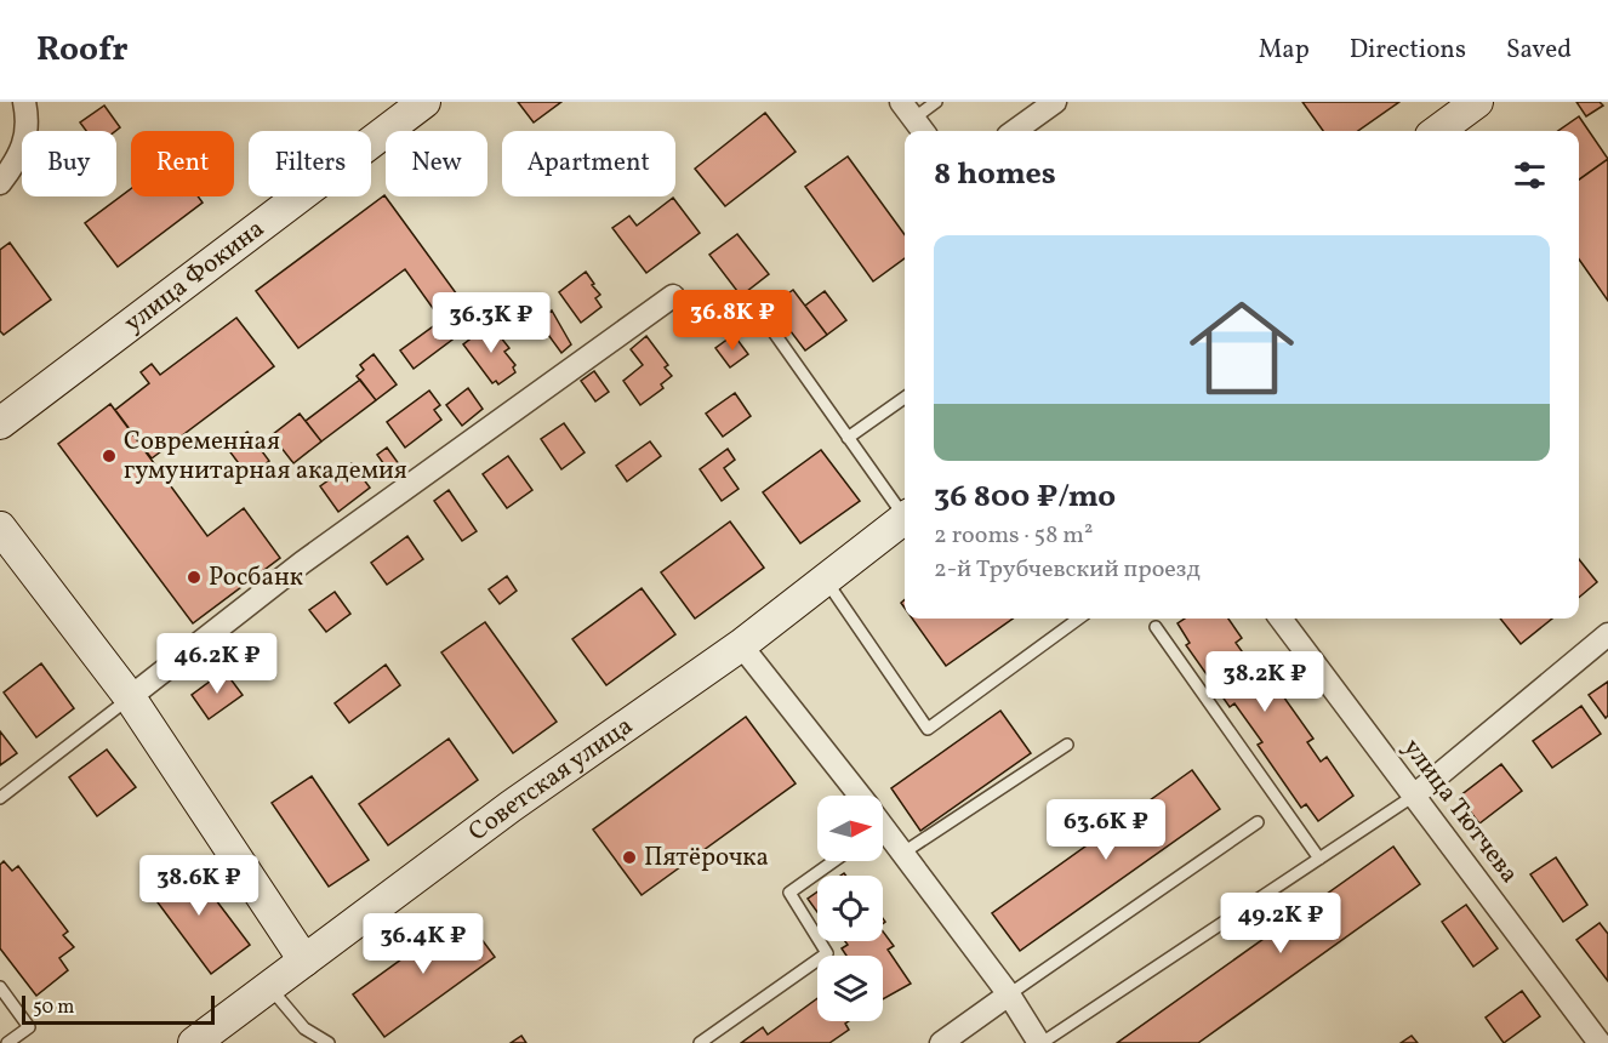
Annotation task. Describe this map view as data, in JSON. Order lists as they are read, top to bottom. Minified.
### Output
{"streets":{"main road":["улица Фокина","Советская улица"],"street":["улица Тютчева"]},"places":["Современная гумунитарная академия","Росбанк","Пятёрочка"],"scale_bar":"50 m","north":"right","page":{"header":"Roofr","nav":["Map","Directions","Saved"],"chip":["Buy","Rent","Filters","New","Apartment"],"heading":"8 homes","list":[{"name":"36 800 ₽/mo","note":"2 rooms · 58 m² · 2-й Трубчевский проезд"}],"price":["36.8K ₽","36.3K ₽","46.2K ₽","38.2K ₽","63.6K ₽","38.6K ₽","49.2K ₽","36.4K ₽"],"scale":"50 m"}}
